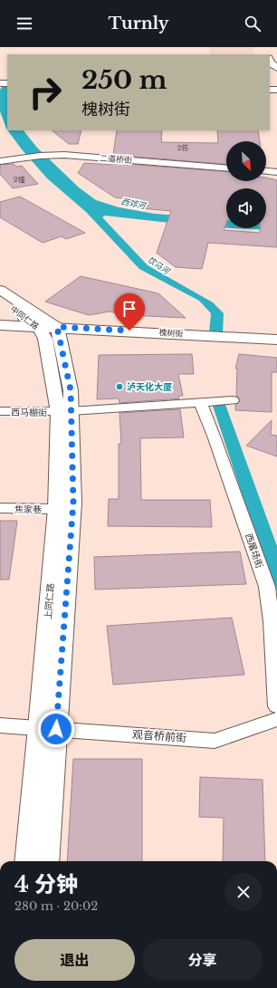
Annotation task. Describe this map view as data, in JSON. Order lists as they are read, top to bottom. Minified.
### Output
{"streets":{"main road":["槐树街"],"street":["二道桥街","中同仁路","西马棚街","焦家巷","西屠场街","上同仁路","观音桥前街"]},"crossings":[["中同仁路","槐树街"],["中同仁路","上同仁路"],["槐树街","上同仁路"],["西马棚街","上同仁路"],["焦家巷","上同仁路"],["上同仁路","观音桥前街"]],"water":["西郊河","饮马河"],"places":["泸天化大厦"],"house_numbers":["2栋","2幢"],"north":"bottom right","page":{"header":"Turnly","turn":["250 m","槐树街"],"heading":["4 分钟","280 m · 20:02"],"buttons":["退出","分享"]}}
